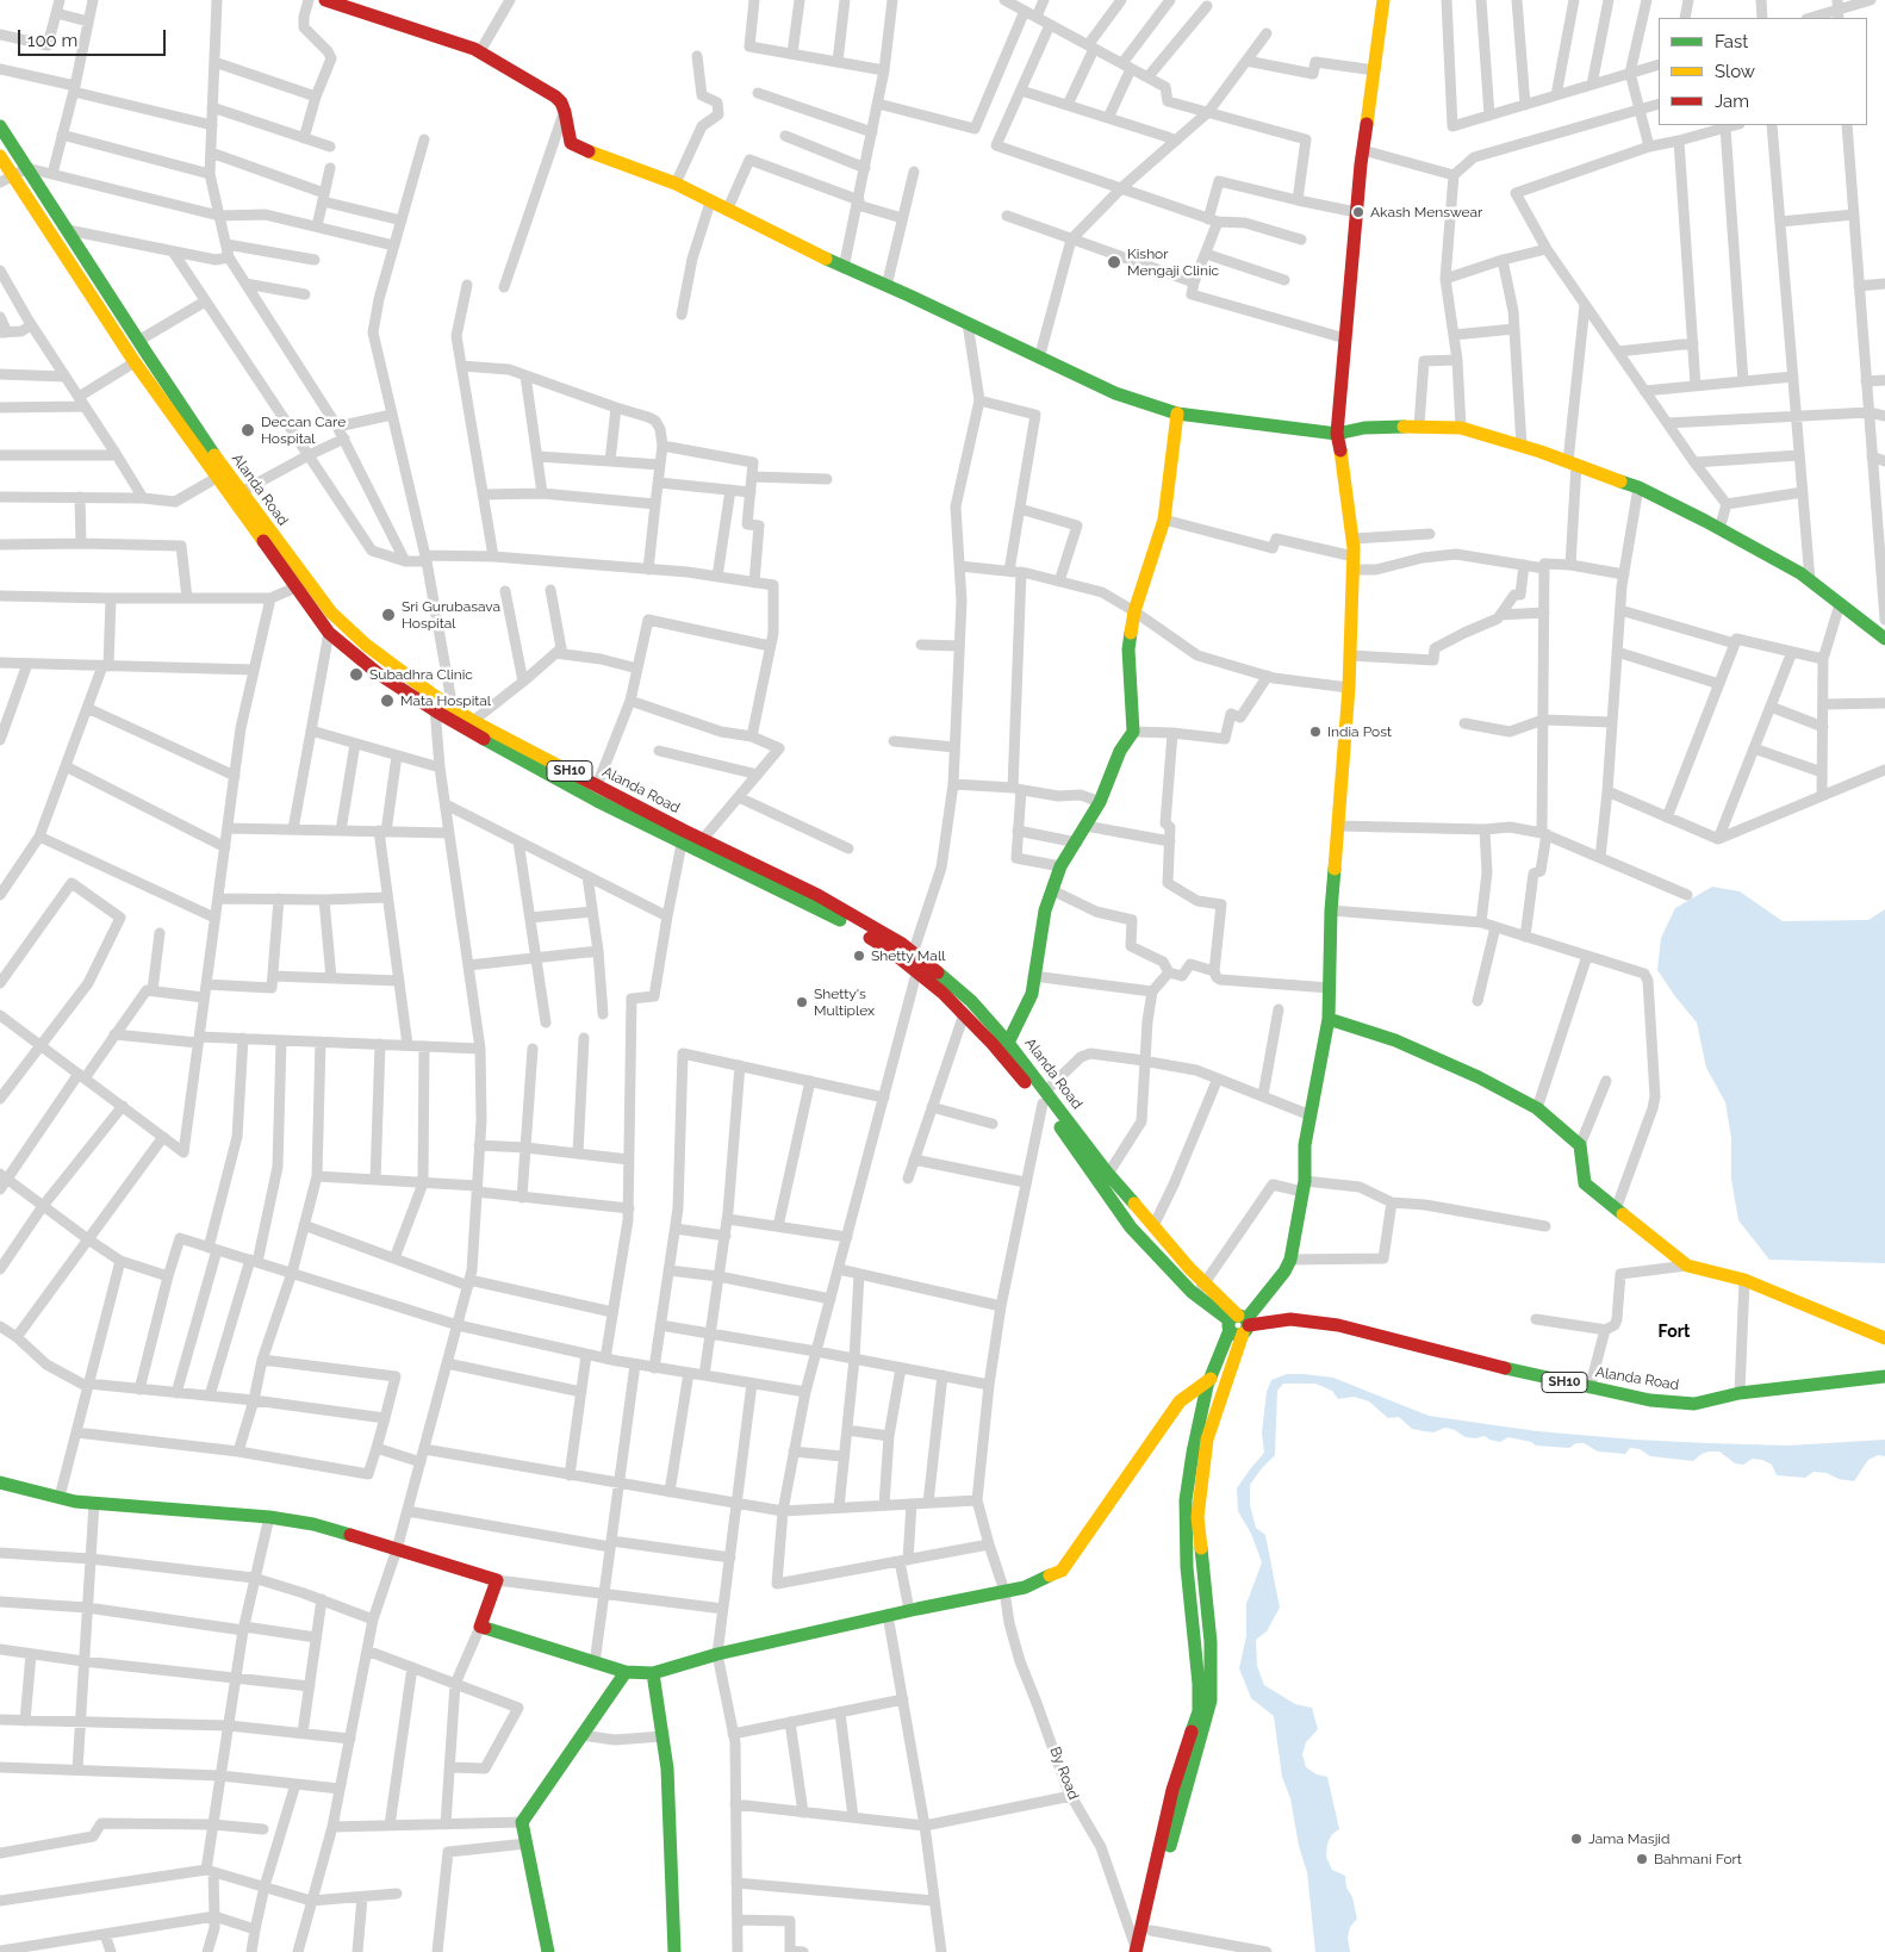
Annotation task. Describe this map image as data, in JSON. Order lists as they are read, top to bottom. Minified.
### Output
{"streets":{"street":["Alanda Road","SH10","By Road"]},"districts":["Fort"],"places":["Akash Menswear","Kishor Mengaji Clinic","Deccan Care Hospital","Sri Gurubasava Hospital","Subadhra Clinic","Mata Hospital","India Post","Shetty Mall","Shetty's Multiplex","Jama Masjid","Bahmani Fort"],"legend":["Fast","Slow","Jam"],"scale_bar":"100 m"}
